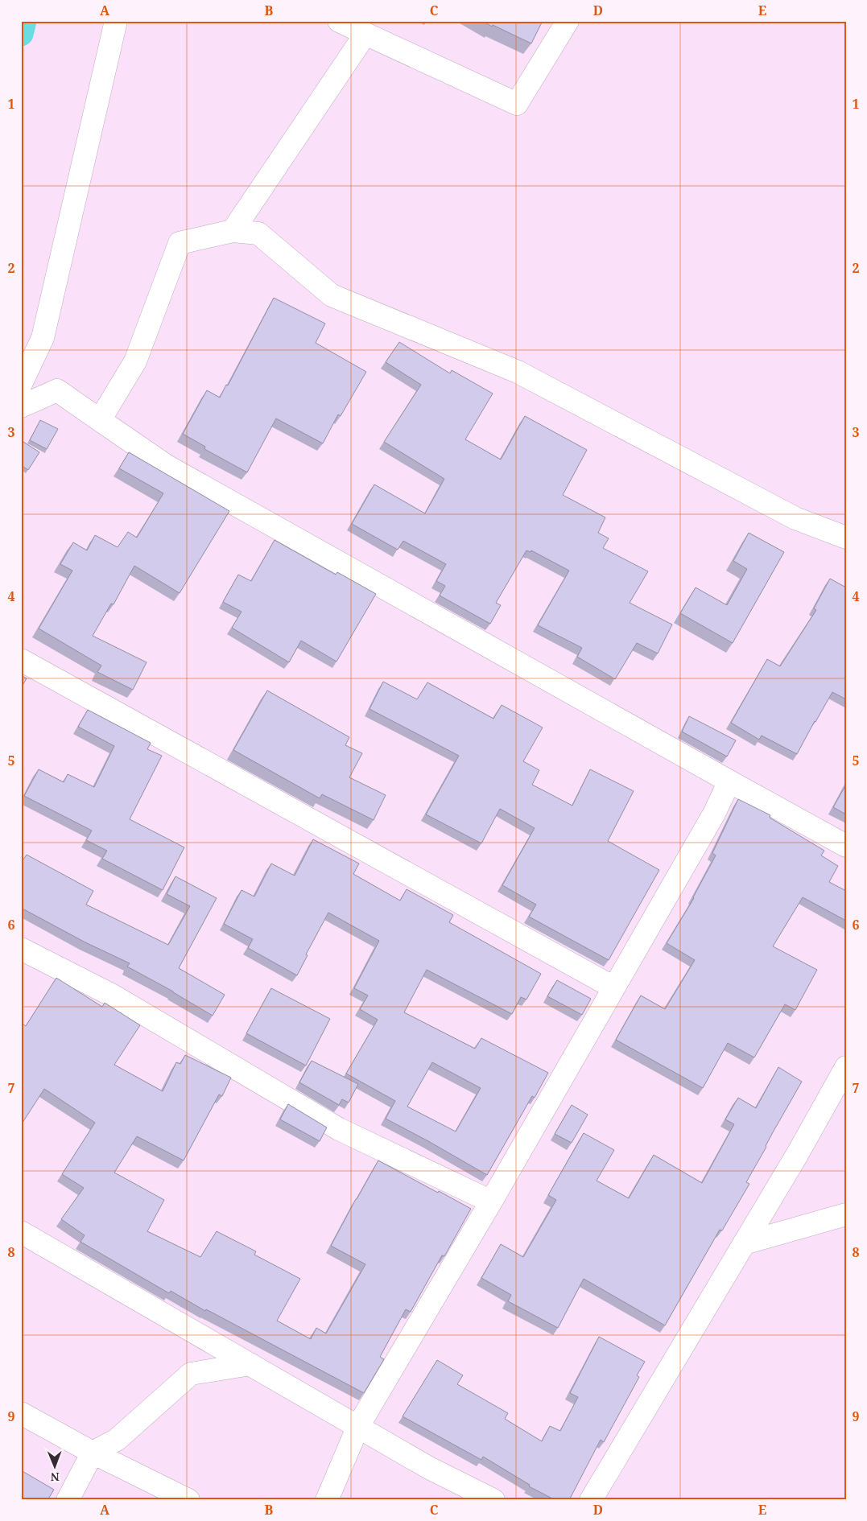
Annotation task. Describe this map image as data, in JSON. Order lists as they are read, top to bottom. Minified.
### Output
{"north":"bottom","grid":{"columns":["A","B","C","D","E"],"rows":["1","2","3","4","5","6","7","8","9"]}}
